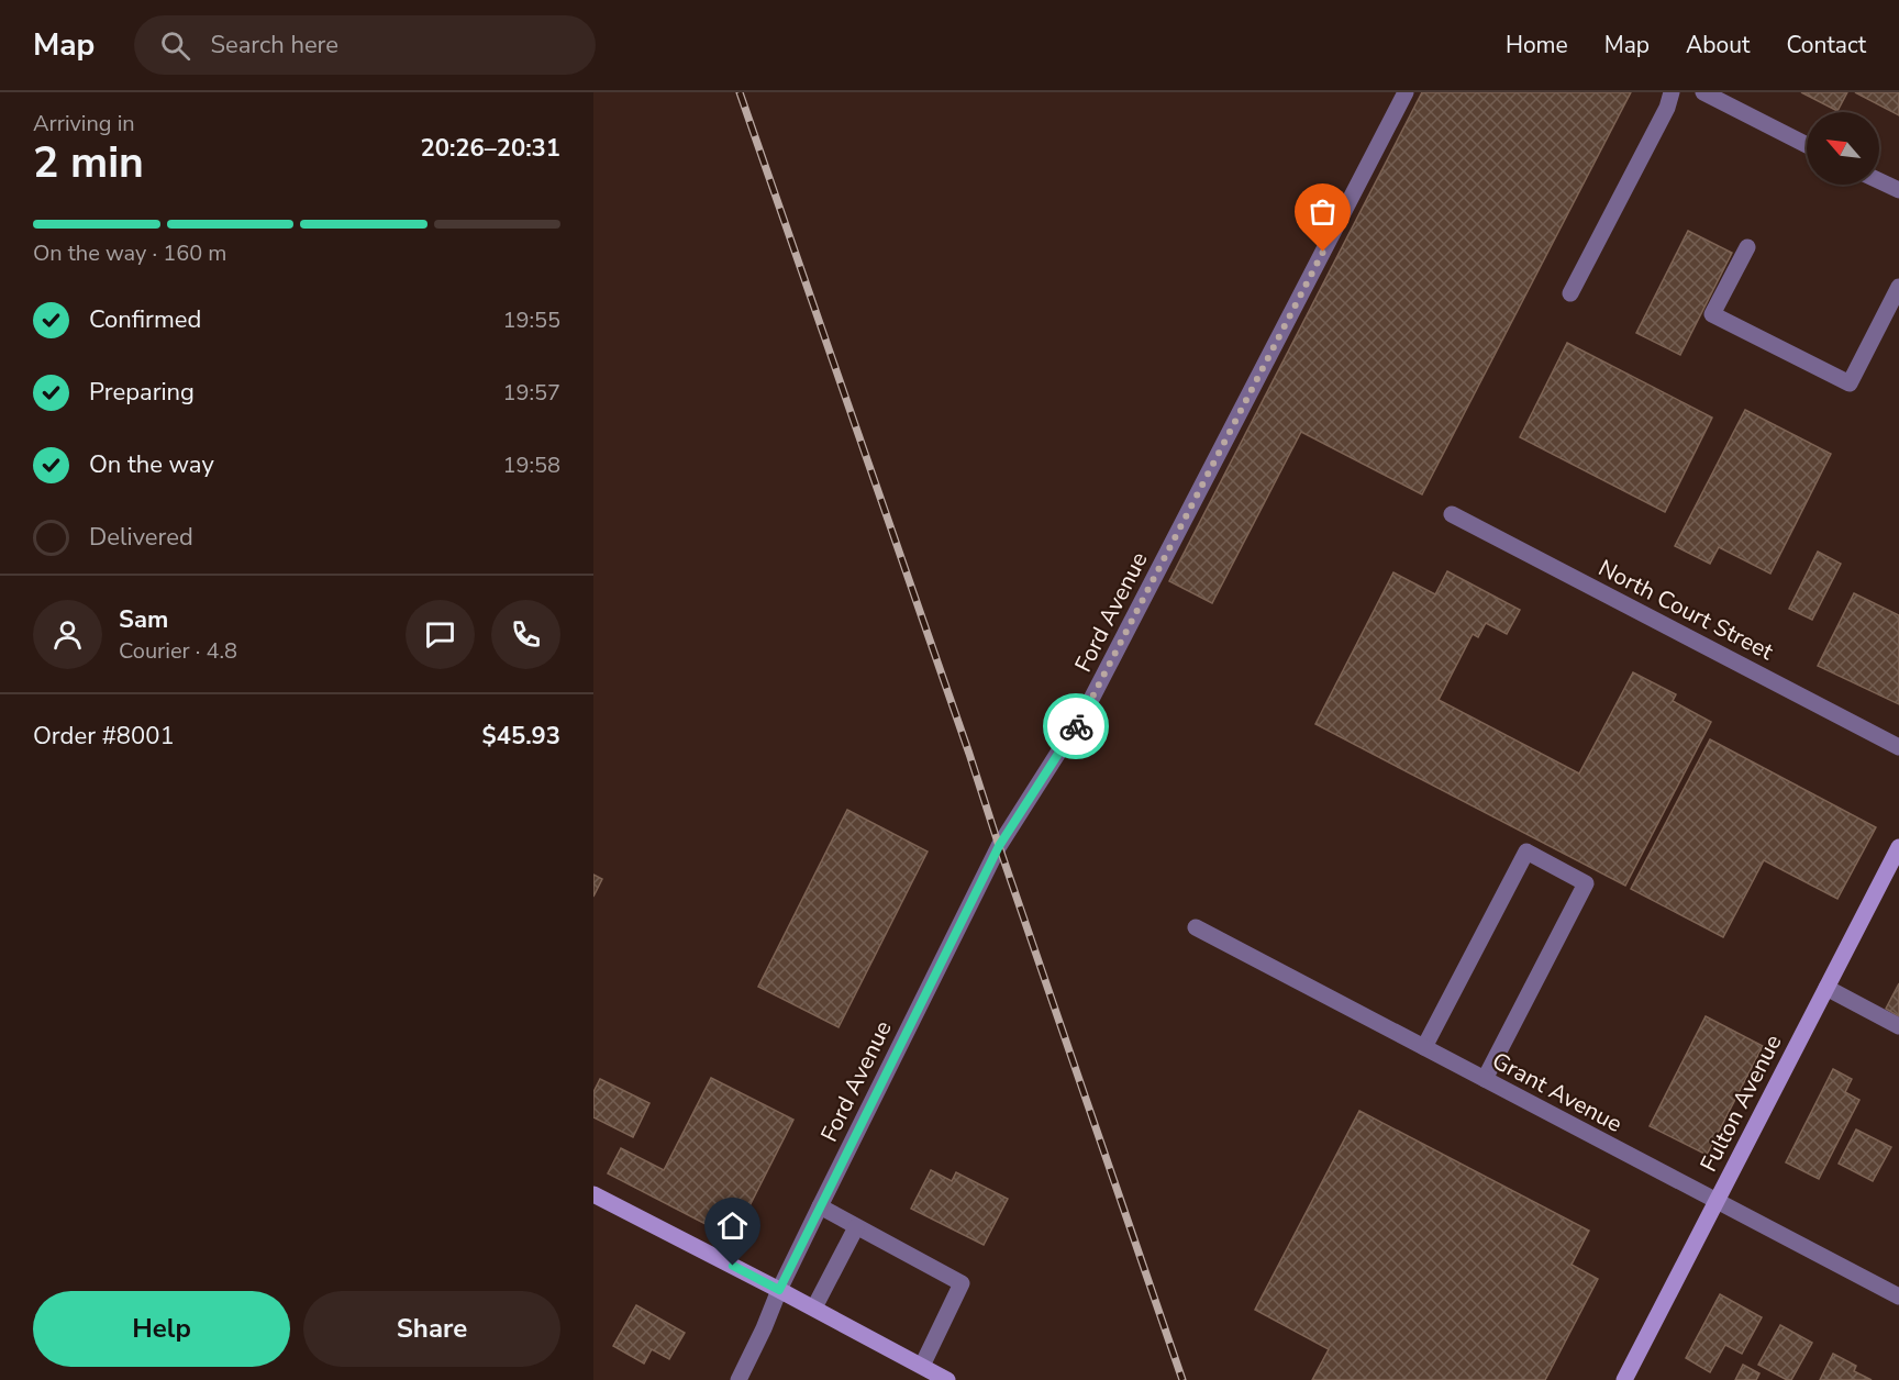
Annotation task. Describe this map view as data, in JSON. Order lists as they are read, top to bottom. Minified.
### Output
{"streets":{"street":["North Court Street","Ford Avenue","Grant Avenue","Fulton Avenue"]},"crossings":[["Grant Avenue","Fulton Avenue"]],"north":"top left","page":{"header":"Map","search":"Search here","nav":["Home","Map","About","Contact"],"heading":["2 min","Arriving in","20:26–20:31"],"panel":["Sam","Courier · 4.8","Order #8001","$45.93"],"bar":"On the way · 160 m","list":[["Confirmed","19:55"],["Preparing","19:57"],["On the way","19:58"],"Delivered"],"buttons":["Help","Share"]}}
